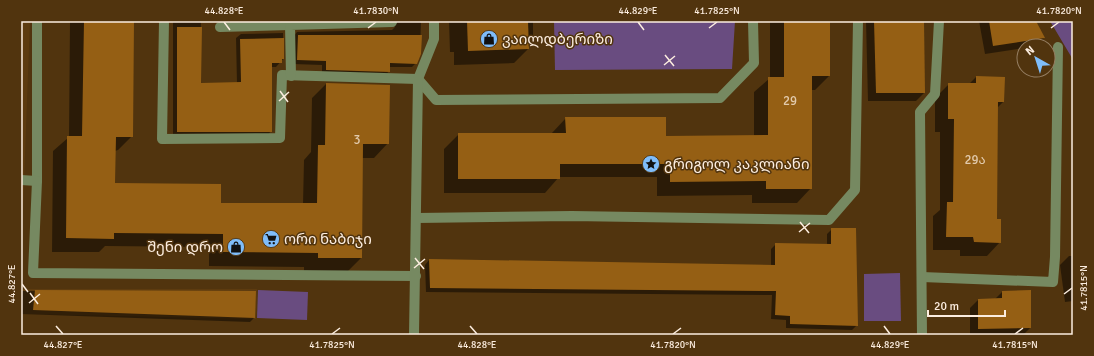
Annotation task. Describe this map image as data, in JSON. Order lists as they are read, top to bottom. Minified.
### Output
{"places":{"shop":["ვაილდბერიზი","შენი დრო"],"place":["გრიგოლ კაკლიანი"],"supermarket":["ორი ნაბიჯი"]},"house_numbers":["29","3","29ა"],"scale_bar":"20 m","north":"top left","coordinates":["44.828°E","41.7830°N","44.829°E","41.7825°N","41.7820°N","44.827°E","41.7815°N"]}
